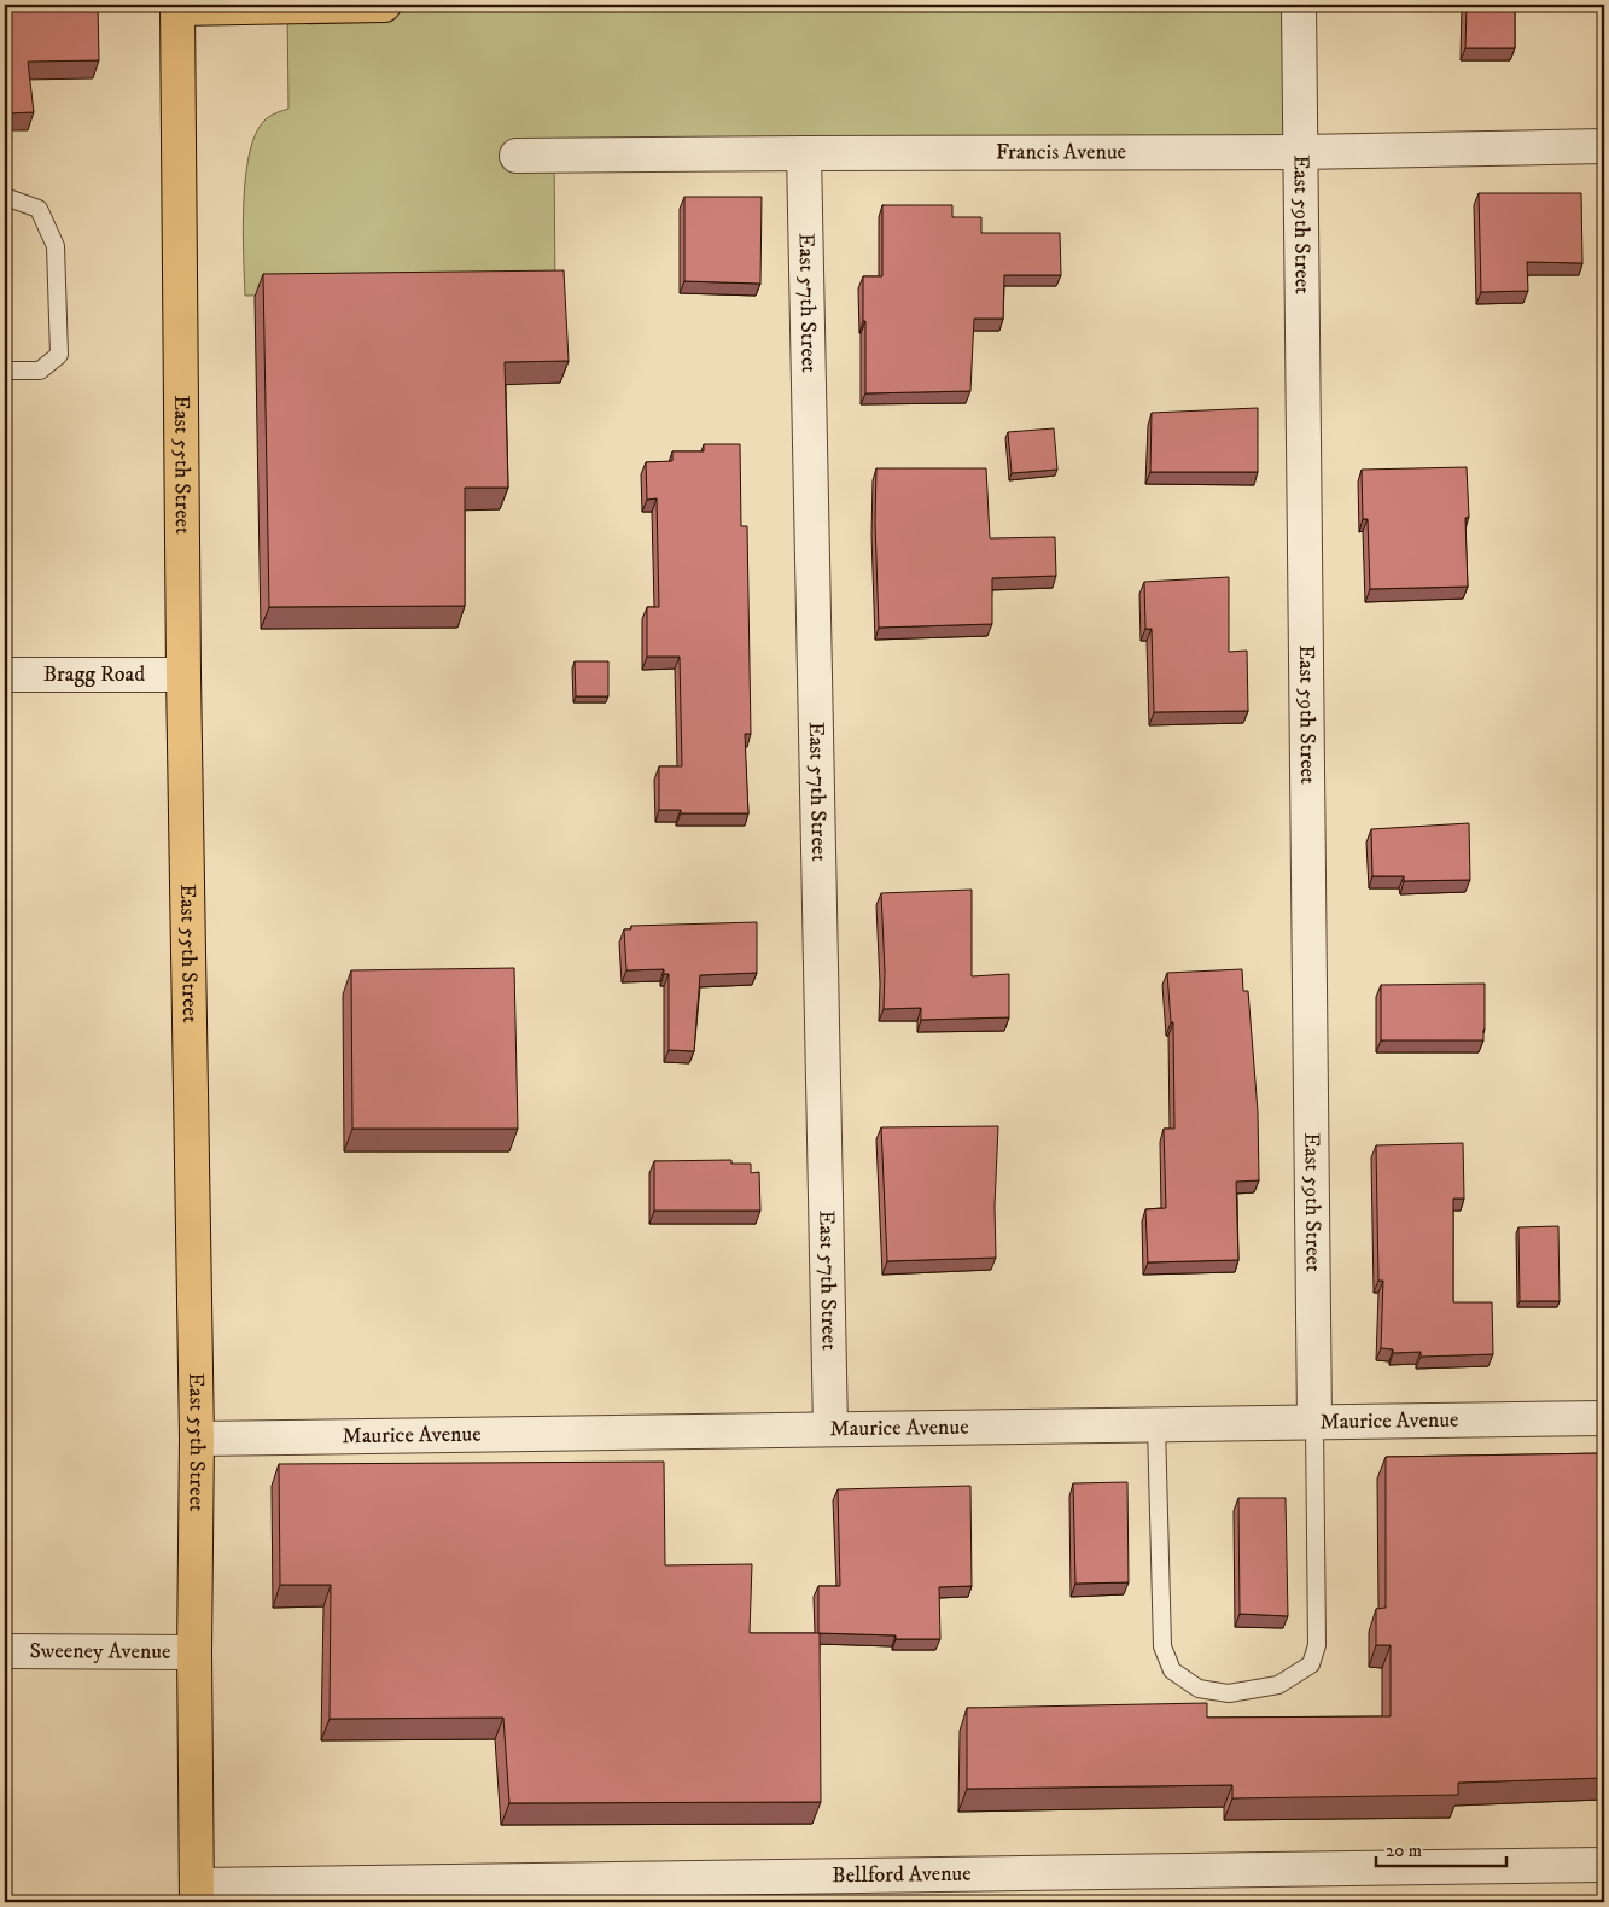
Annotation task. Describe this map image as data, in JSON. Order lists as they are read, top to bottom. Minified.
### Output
{"streets":{"main road":["East 55th Street"],"street":["Francis Avenue","East 59th Street","East 57th Street","Bragg Road","Maurice Avenue","Sweeney Avenue","Bellford Avenue"]},"crossings":[["Francis Avenue","East 59th Street"],["Francis Avenue","East 57th Street"],["East 59th Street","Maurice Avenue"],["East 57th Street","Maurice Avenue"],["East 55th Street","Bragg Road"],["East 55th Street","Maurice Avenue"],["East 55th Street","Sweeney Avenue"],["East 55th Street","Bellford Avenue"]],"scale_bar":"20 m"}
